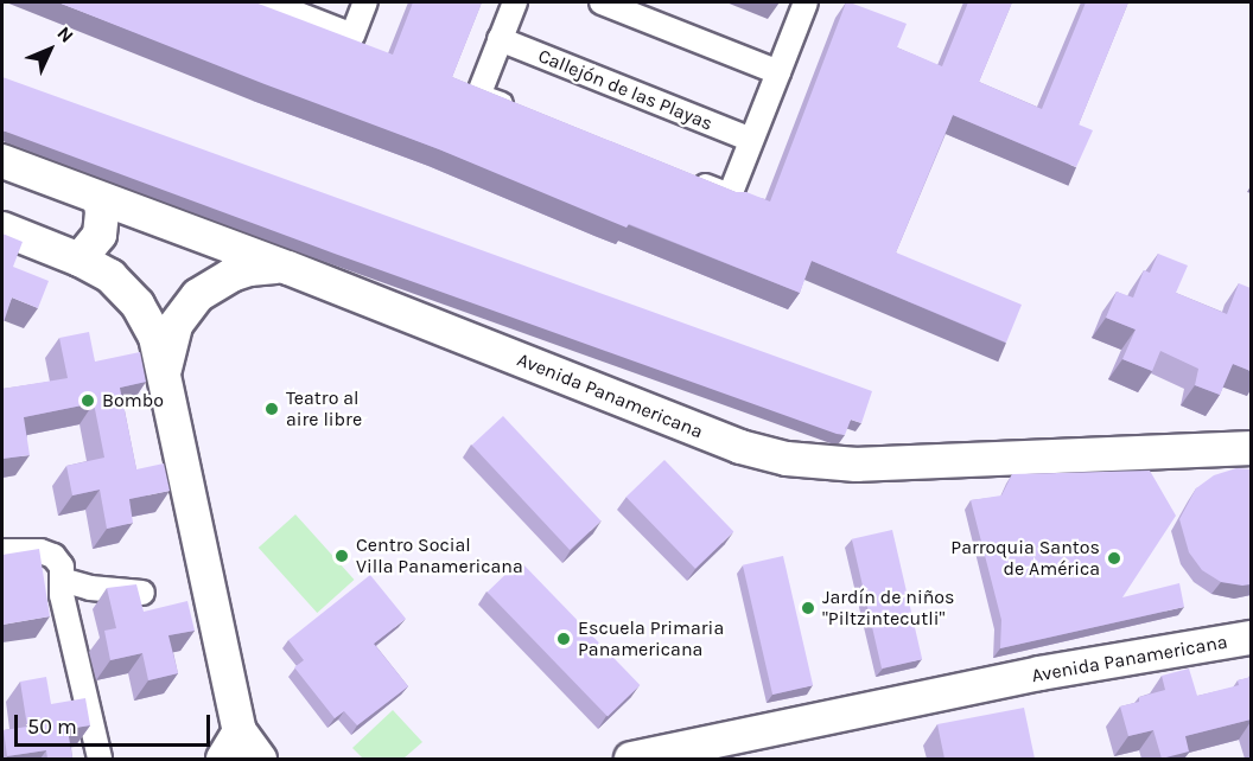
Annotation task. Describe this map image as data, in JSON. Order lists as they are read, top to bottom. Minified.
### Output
{"streets":{"street":["Callejón de las Playas","Avenida Panamericana"]},"places":["Bombo","Teatro al aire libre","Centro Social Villa Panamericana","Parroquia Santos de América","Jardín de niños \"Piltzintecutli\"","Escuela Primaria Panamericana"],"scale_bar":"50 m","north":"top right"}
